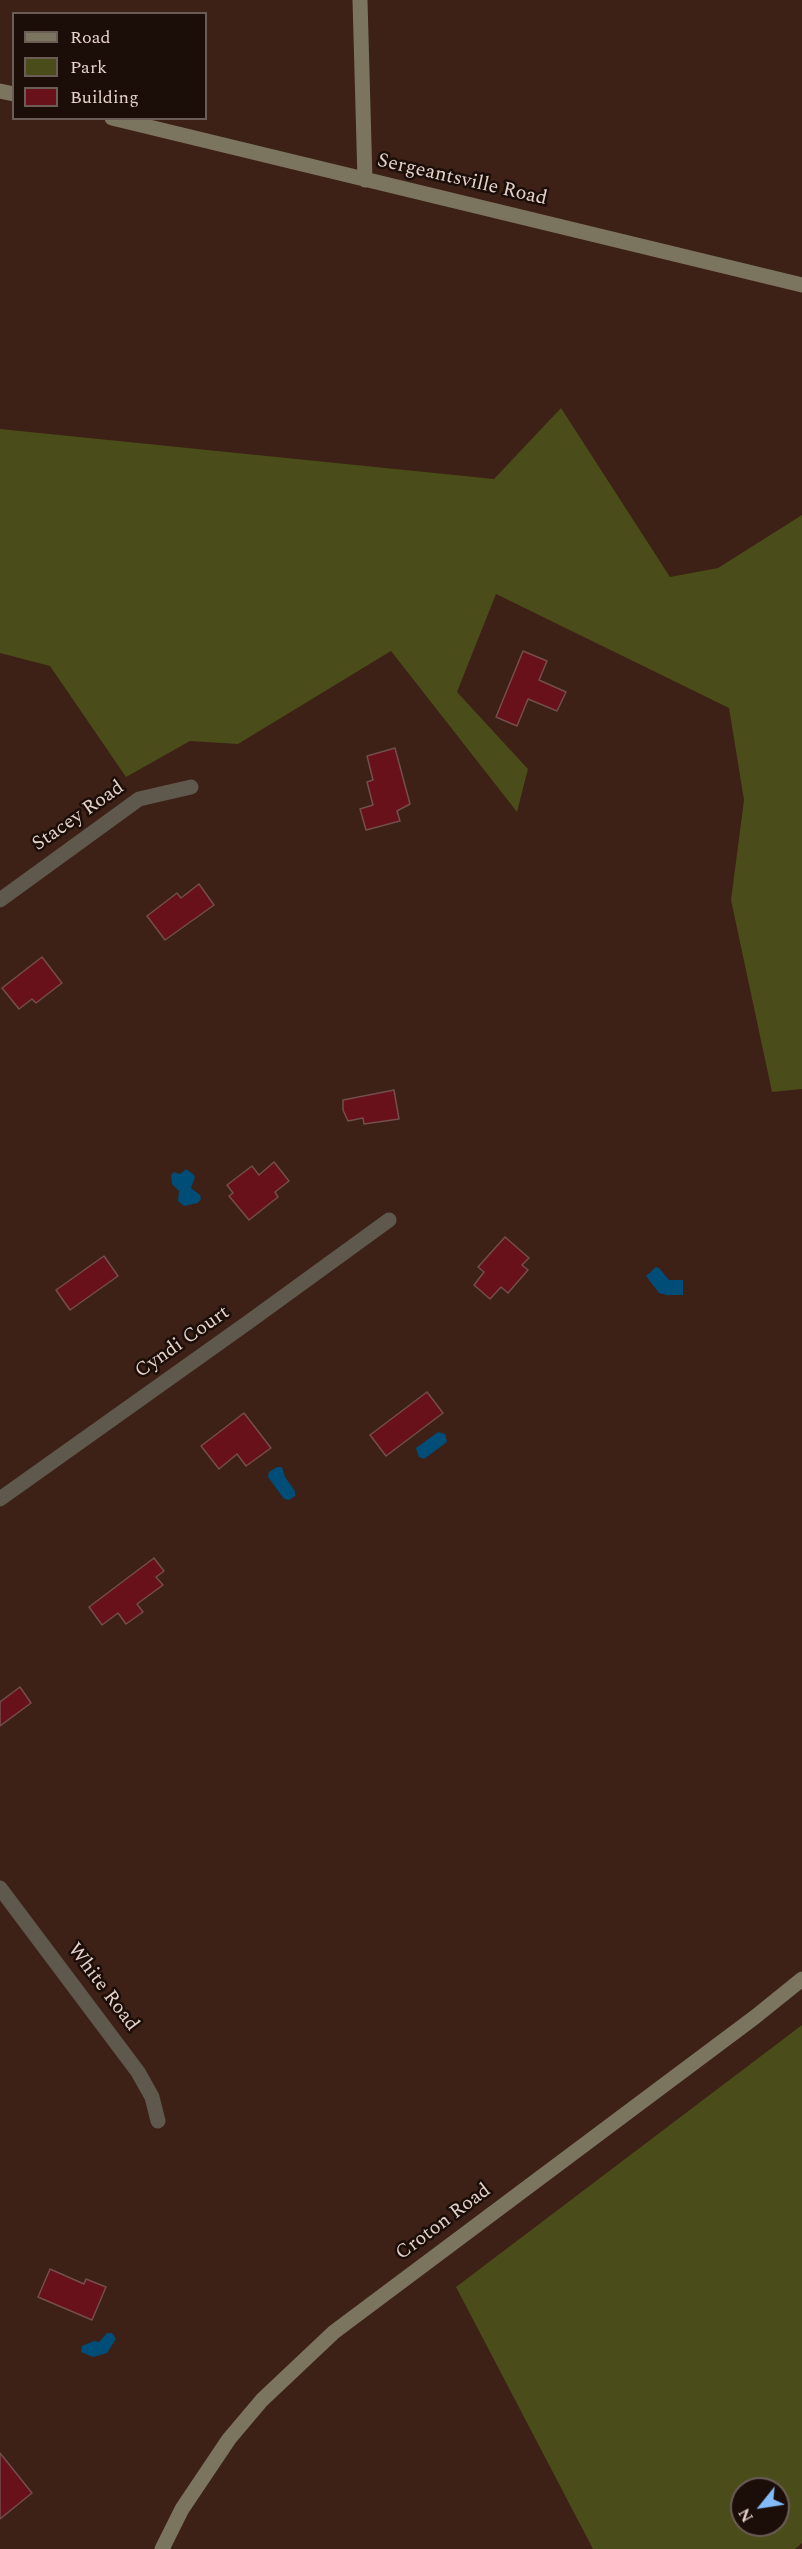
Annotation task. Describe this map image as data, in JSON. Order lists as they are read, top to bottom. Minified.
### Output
{"streets":{"main road":["Sergeantsville Road","Croton Road"],"street":["Stacey Road","Cyndi Court","White Road"]},"legend":["Road","Park","Building"],"north":"bottom left"}
